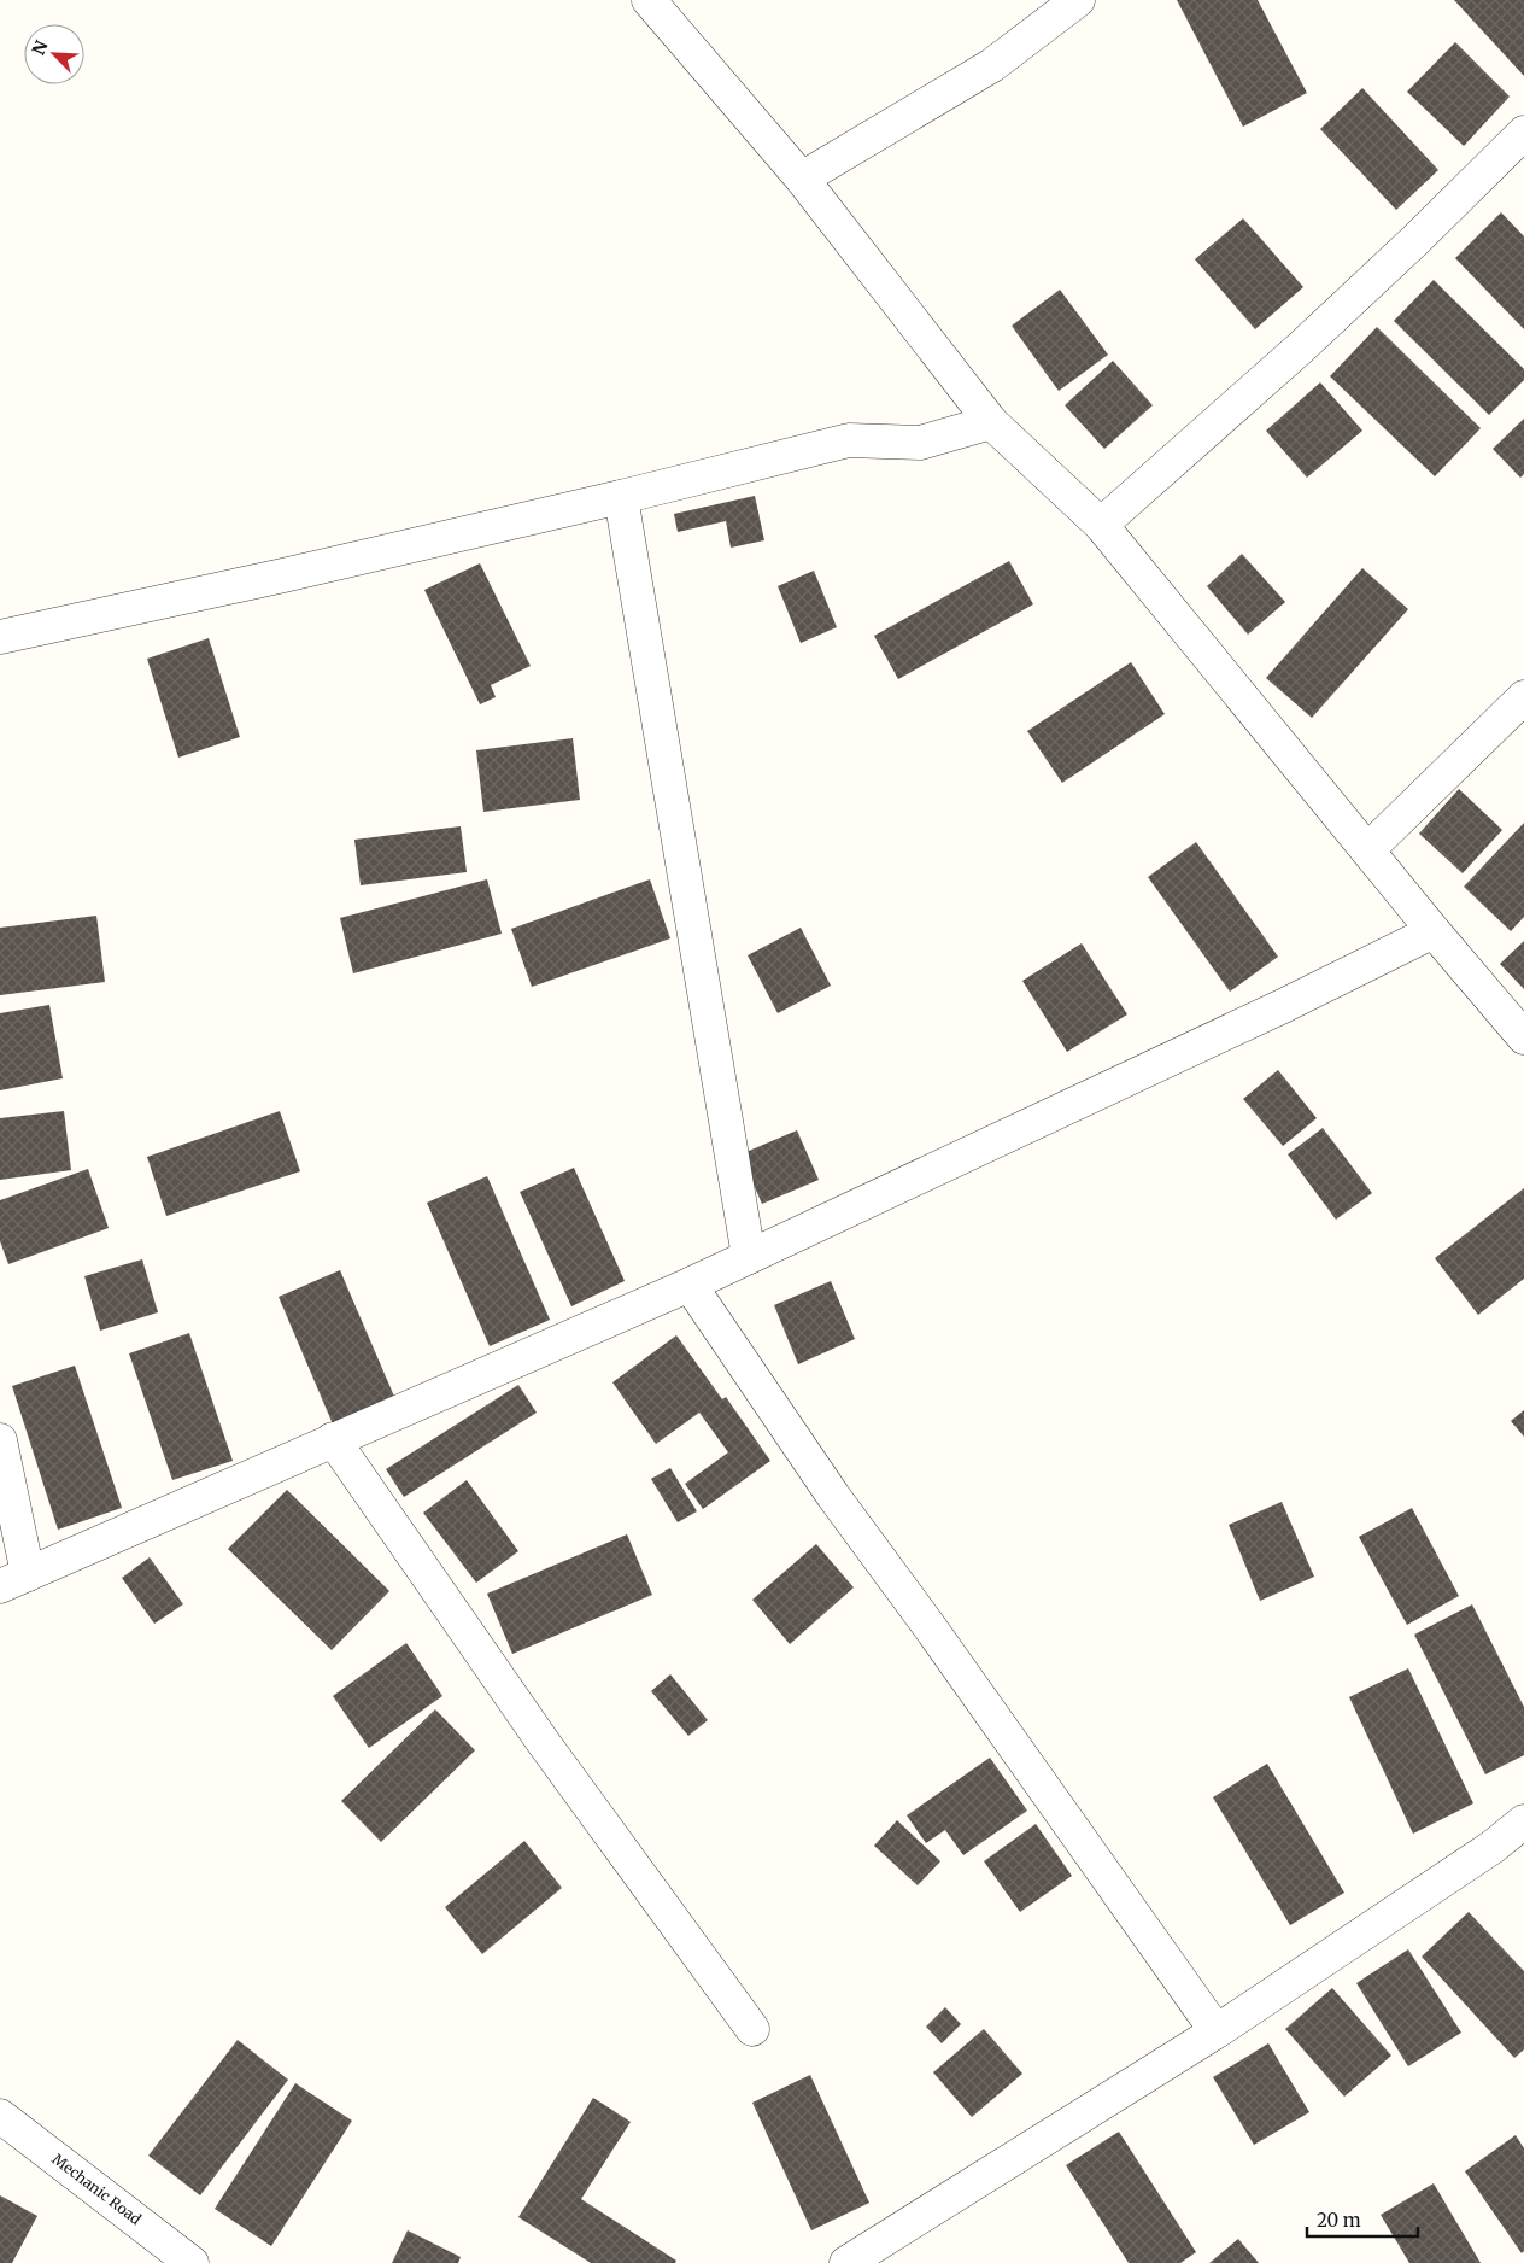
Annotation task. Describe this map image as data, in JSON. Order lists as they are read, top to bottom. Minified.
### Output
{"streets":{"street":["Mechanic Road"]},"scale_bar":"20 m","north":"top left"}
